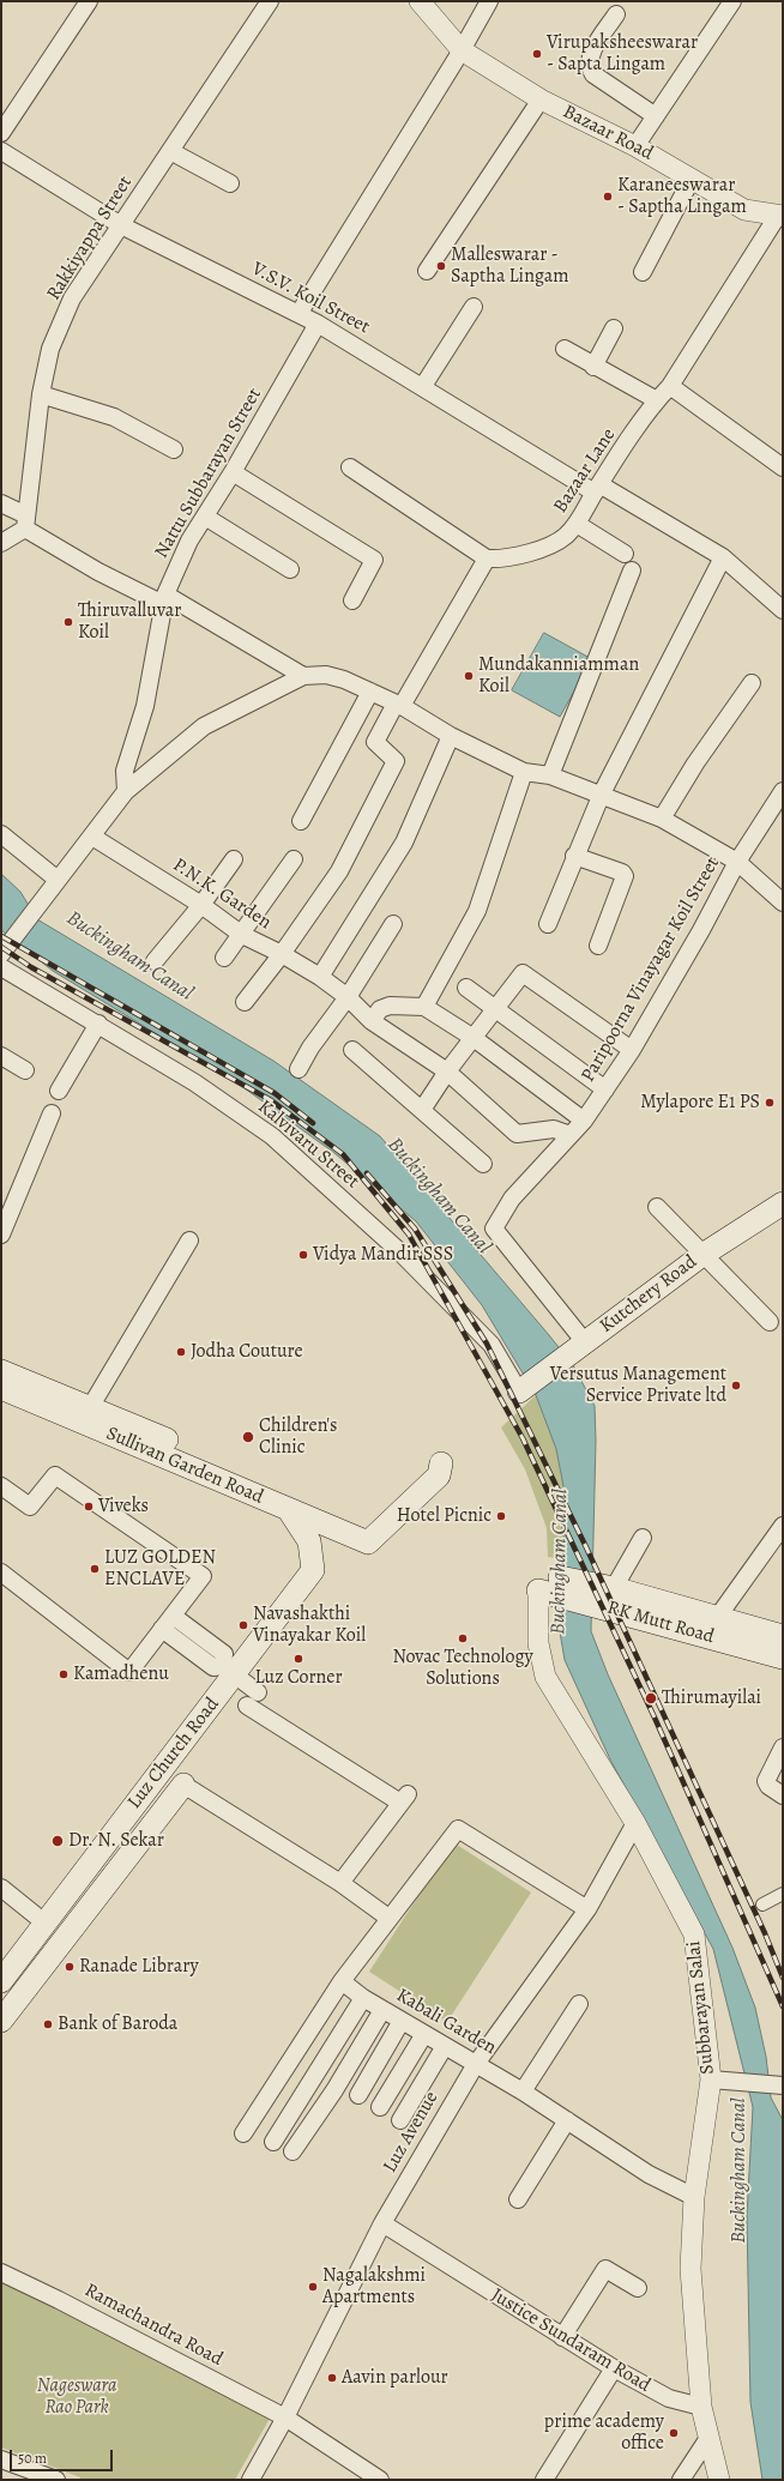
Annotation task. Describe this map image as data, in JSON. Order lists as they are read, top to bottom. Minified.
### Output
{"streets":{"main road":["Kutchery Road","Sullivan Garden Road","RK Mutt Road","Luz Church Road"],"street":["Bazaar Road","Rakkiyappa Street","V.S.V. Koil Street","Bazaar Lane","Nattu Subbarayan Street","P.N.K. Garden","Paripoorna Vinayagar Koil Street","Kalvivaru Street","Subbarayan Salai","Kabali Garden","Luz Avenue","Ramachandra Road","Justice Sundaram Road"]},"crossings":[["Bazaar Road","Bazaar Lane"],["Rakkiyappa Street","V.S.V. Koil Street"],["V.S.V. Koil Street","Bazaar Lane"],["V.S.V. Koil Street","Nattu Subbarayan Street"],["P.N.K. Garden","Paripoorna Vinayagar Koil Street"],["Paripoorna Vinayagar Koil Street","Kutchery Road"],["Kalvivaru Street","Kutchery Road"],["Sullivan Garden Road","Luz Church Road"],["RK Mutt Road","Subbarayan Salai"],["Subbarayan Salai","Kabali Garden"],["Subbarayan Salai","Luz Avenue"],["Subbarayan Salai","Justice Sundaram Road"],["Kabali Garden","Luz Avenue"],["Luz Avenue","Ramachandra Road"],["Luz Avenue","Justice Sundaram Road"]],"water":["Buckingham Canal"],"parks":["Nageswara Rao Park"],"places":["Virupaksheeswarar - Sapta Lingam","Karaneeswarar - Saptha Lingam","Malleswarar - Saptha Lingam","Thiruvalluvar Koil","Mundakanniamman Koil","Mylapore E1 PS","Vidya Mandir SSS","Jodha Couture","Versutus Management Service Private ltd","Children's Clinic","Viveks","Hotel Picnic","LUZ GOLDEN ENCLAVE","Navashakthi Vinayakar Koil","Novac Technology Solutions","Luz Corner","Kamadhenu","Thirumayilai","Dr. N. Sekar","Ranade Library","Bank of Baroda","Nagalakshmi Apartments","Aavin parlour","prime academy office"],"scale_bar":"50 m"}
